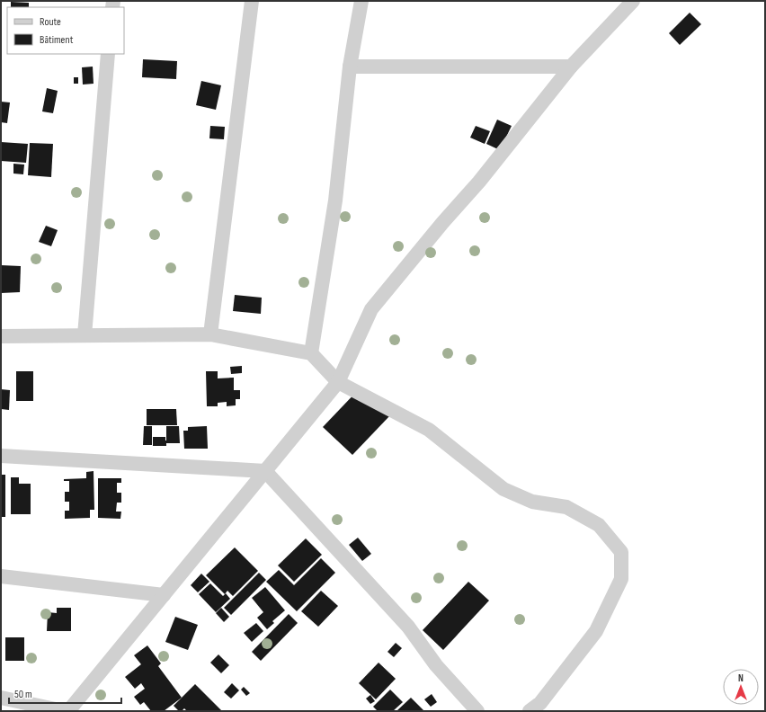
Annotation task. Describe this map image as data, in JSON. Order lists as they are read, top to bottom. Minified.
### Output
{"legend":["Route","Bâtiment"],"scale_bar":"50 m","north":"top"}
